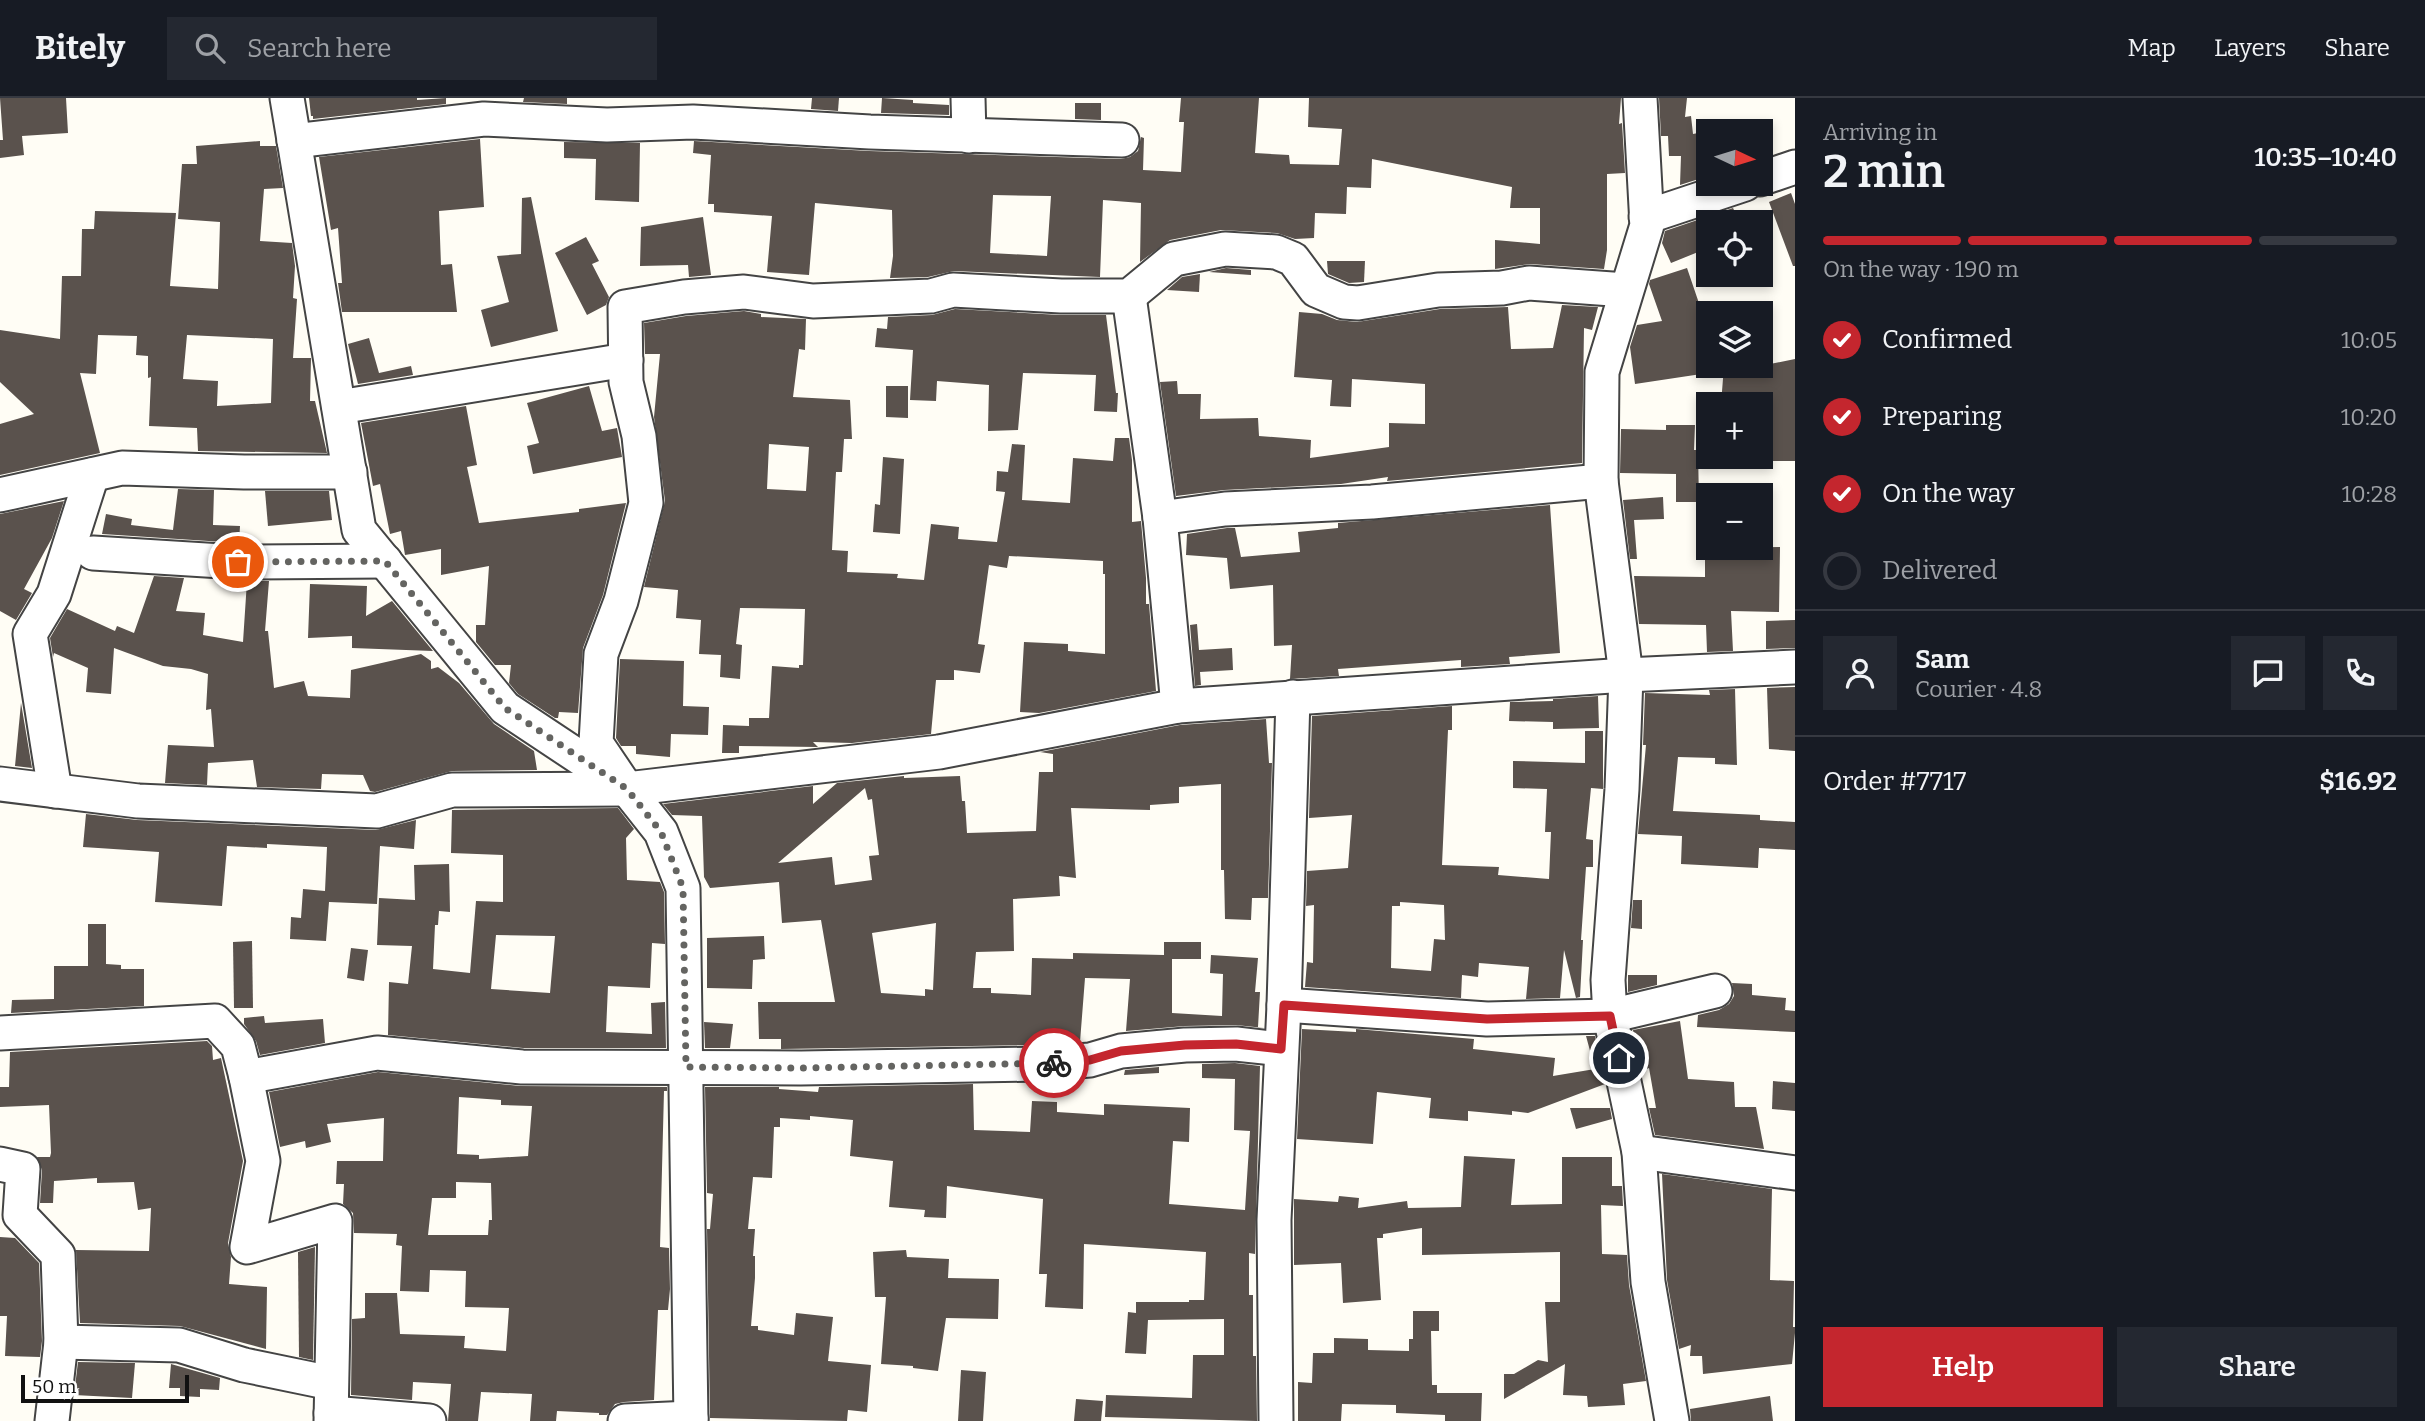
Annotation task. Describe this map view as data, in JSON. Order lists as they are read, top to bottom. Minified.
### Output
{"scale_bar":"50 m","north":"right","page":{"header":"Bitely","search":"Search here","nav":["Map","Layers","Share"],"heading":["2 min","Arriving in","10:35–10:40"],"panel":["Sam","Courier · 4.8","Order #7717","$16.92"],"map_buttons":["+","−"],"bar":"On the way · 190 m","list":[["Confirmed","10:05"],["Preparing","10:20"],["On the way","10:28"],"Delivered"],"buttons":["Help","Share"],"scale":"50 m"}}
